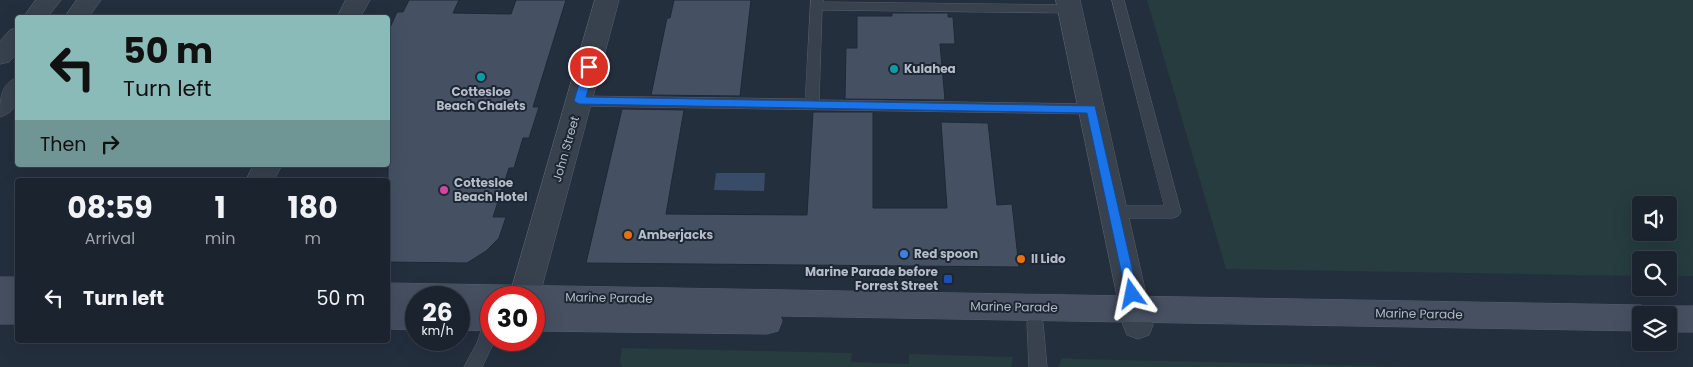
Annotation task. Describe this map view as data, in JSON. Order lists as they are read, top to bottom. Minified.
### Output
{"streets":{"main road":["Marine Parade"],"street":["John Street"]},"places":{"other":["Kulahea","Cottesloe Beach Chalets","Cottesloe Beach Hotel","Amberjacks","Red spoon","Il Lido"],"transit":["Marine Parade before Forrest Street"]},"page":{"turn":["50 m","Turn left"],"then":"Then","eta":["08:59","Arrival","1","min","180","m"],"list":[{"name":"Turn left","value":"50 m"}],"speed":"26 km/h","limit":"30"}}
